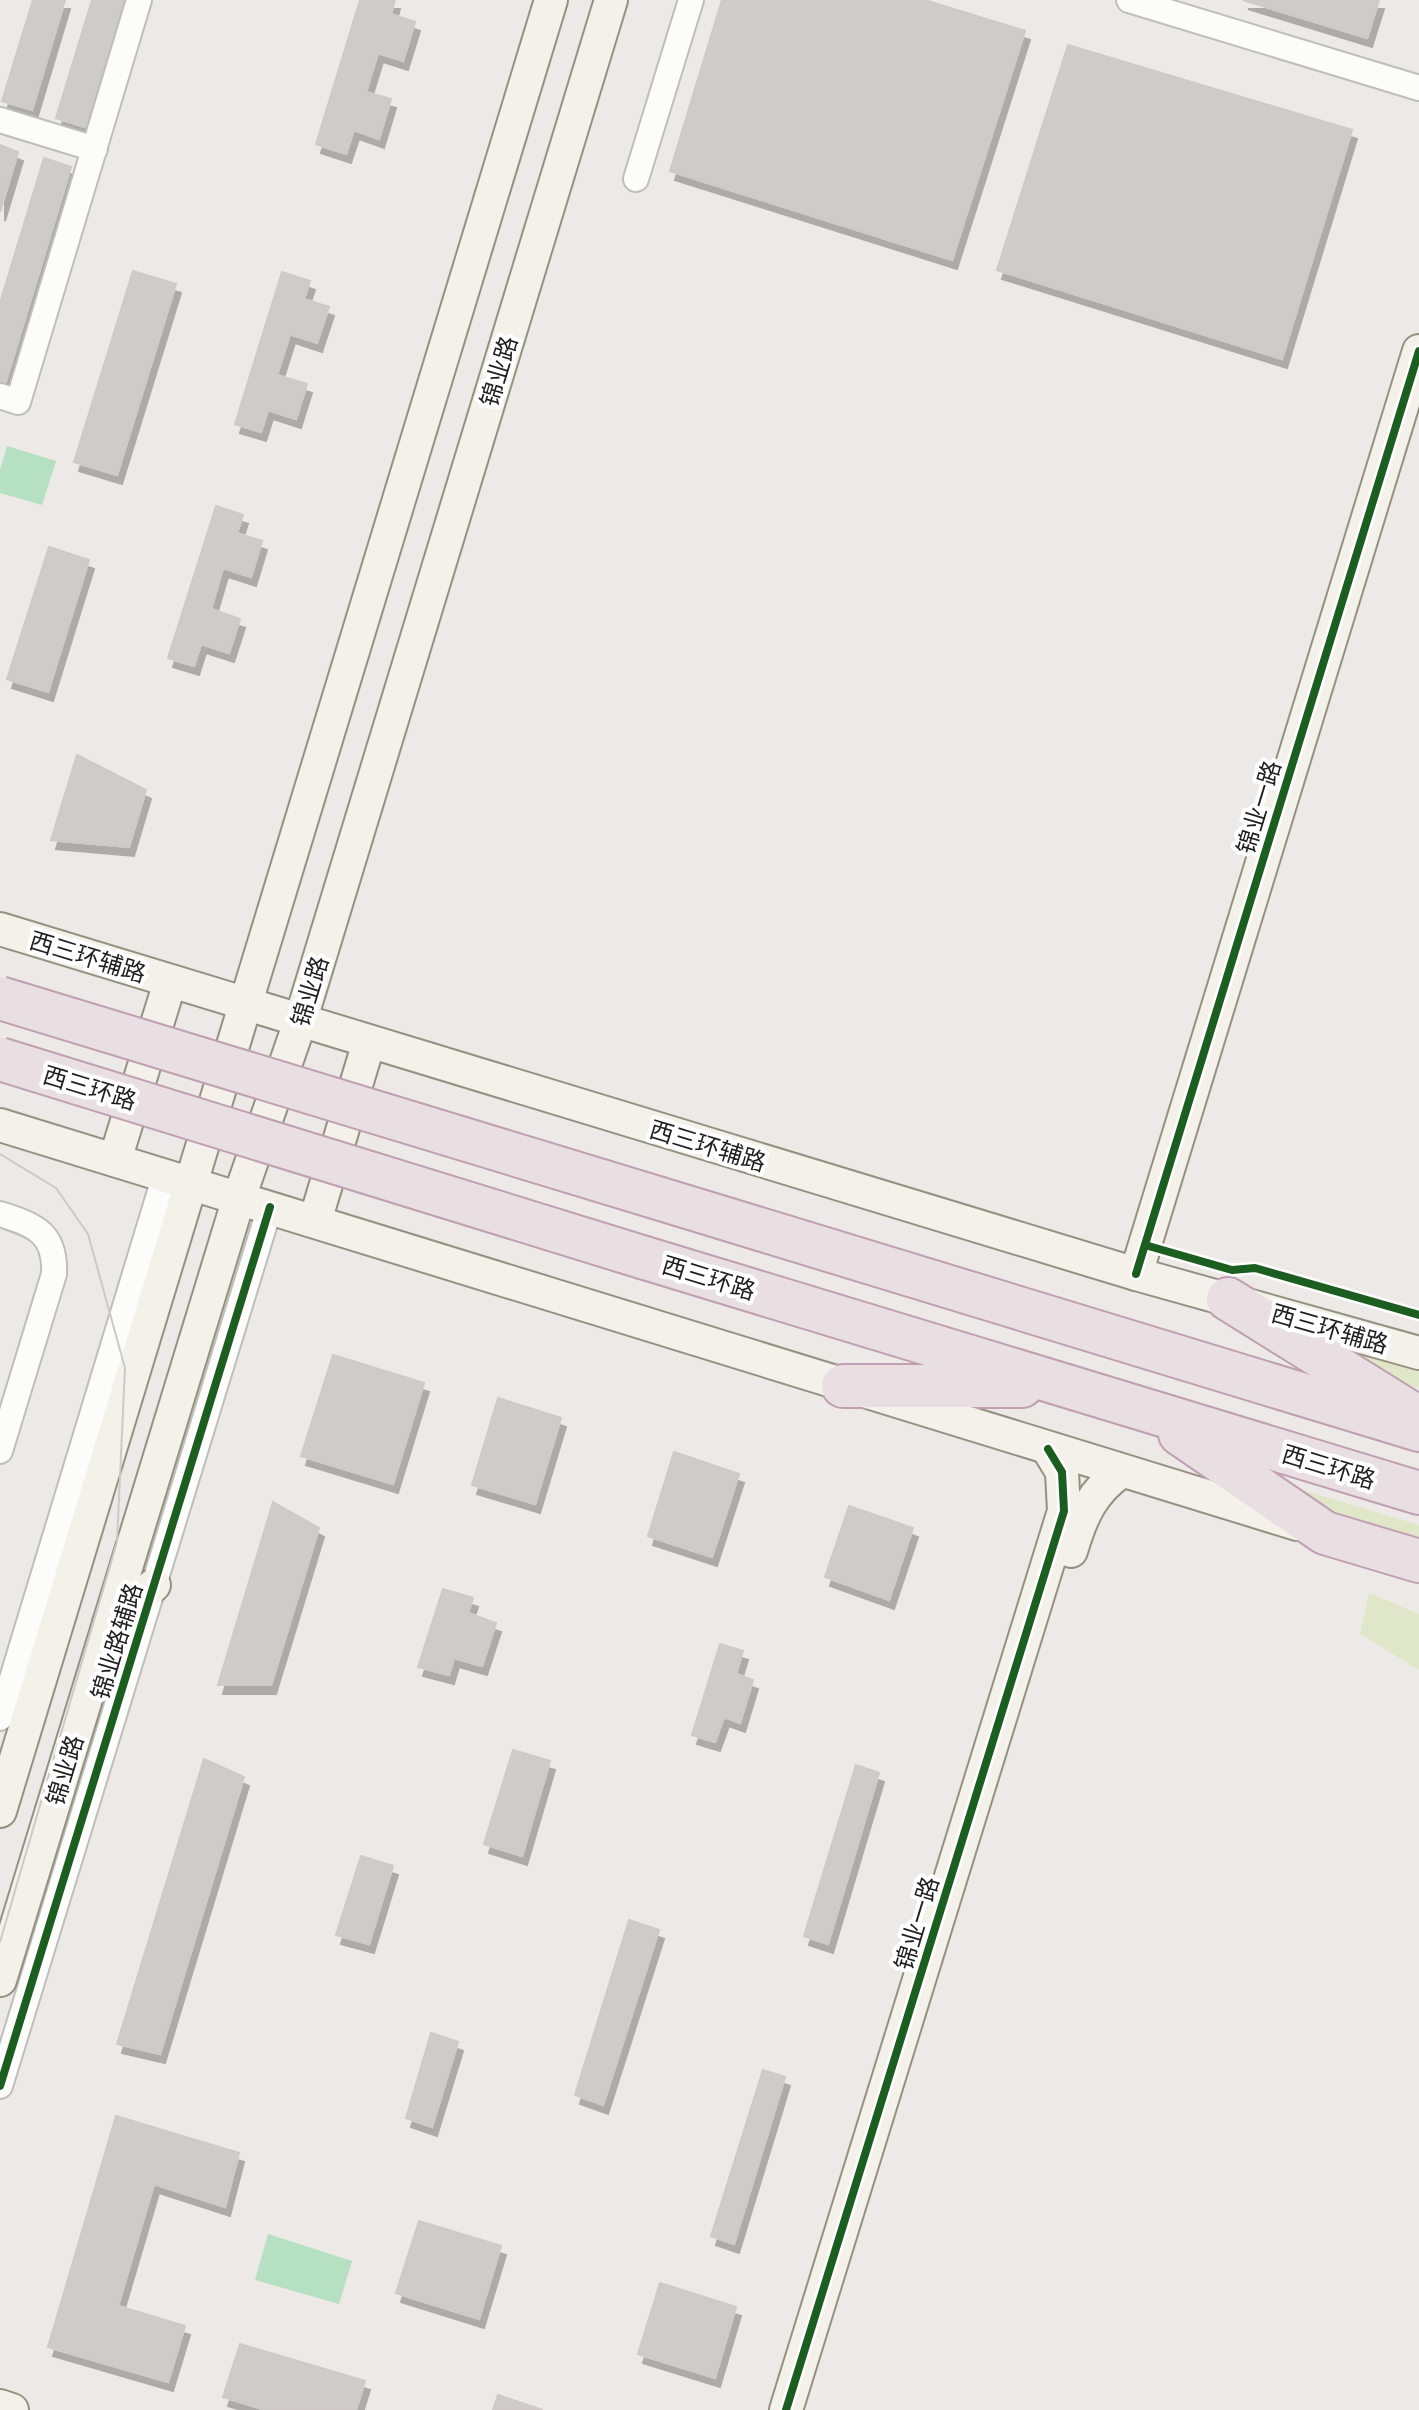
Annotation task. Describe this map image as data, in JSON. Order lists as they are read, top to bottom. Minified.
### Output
{"streets":{"highway":["西三环路"],"main road":["锦业路","锦业一路","西三环辅路"],"street":["锦业路辅路"]},"crossings":[["锦业路","西三环辅路"],["锦业一路","西三环辅路"]]}
